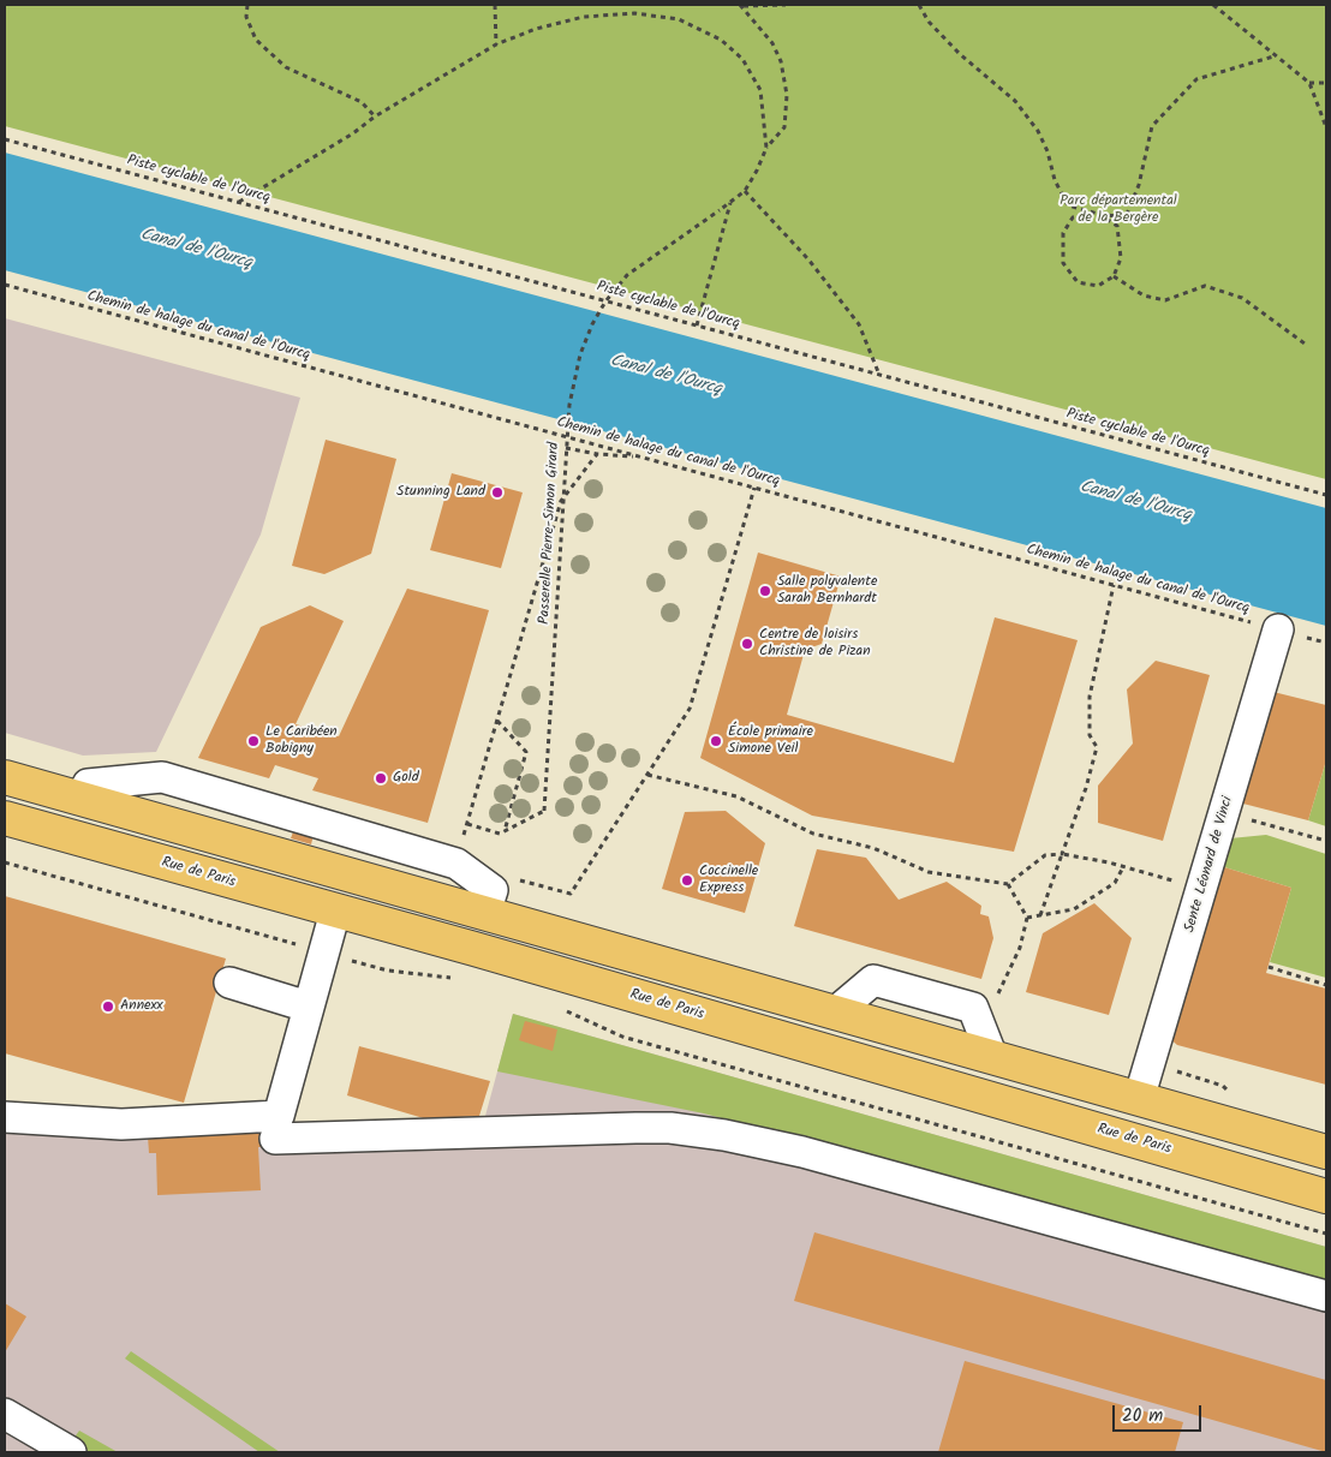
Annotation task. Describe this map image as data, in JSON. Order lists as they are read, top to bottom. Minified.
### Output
{"streets":{"main road":["Rue de Paris"],"street":["Sente Léonard de Vinci"],"path":["Piste cyclable de l'Ourcq","Chemin de halage du canal de l'Ourcq","Passerelle Pierre-Simon Girard"]},"crossings":[["Chemin de halage du canal de l'Ourcq","Sente Léonard de Vinci"]],"water":["Canal de l'Ourcq"],"parks":["Parc départemental de la Bergère"],"places":["Stunning Land","Salle polyvalente Sarah Bernhardt","Centre de loisirs Christine de Pizan","Le Caribéen Bobigny","École primaire Simone Veil","Gold","Coccinelle Express","Annexx"],"scale_bar":"20 m"}
